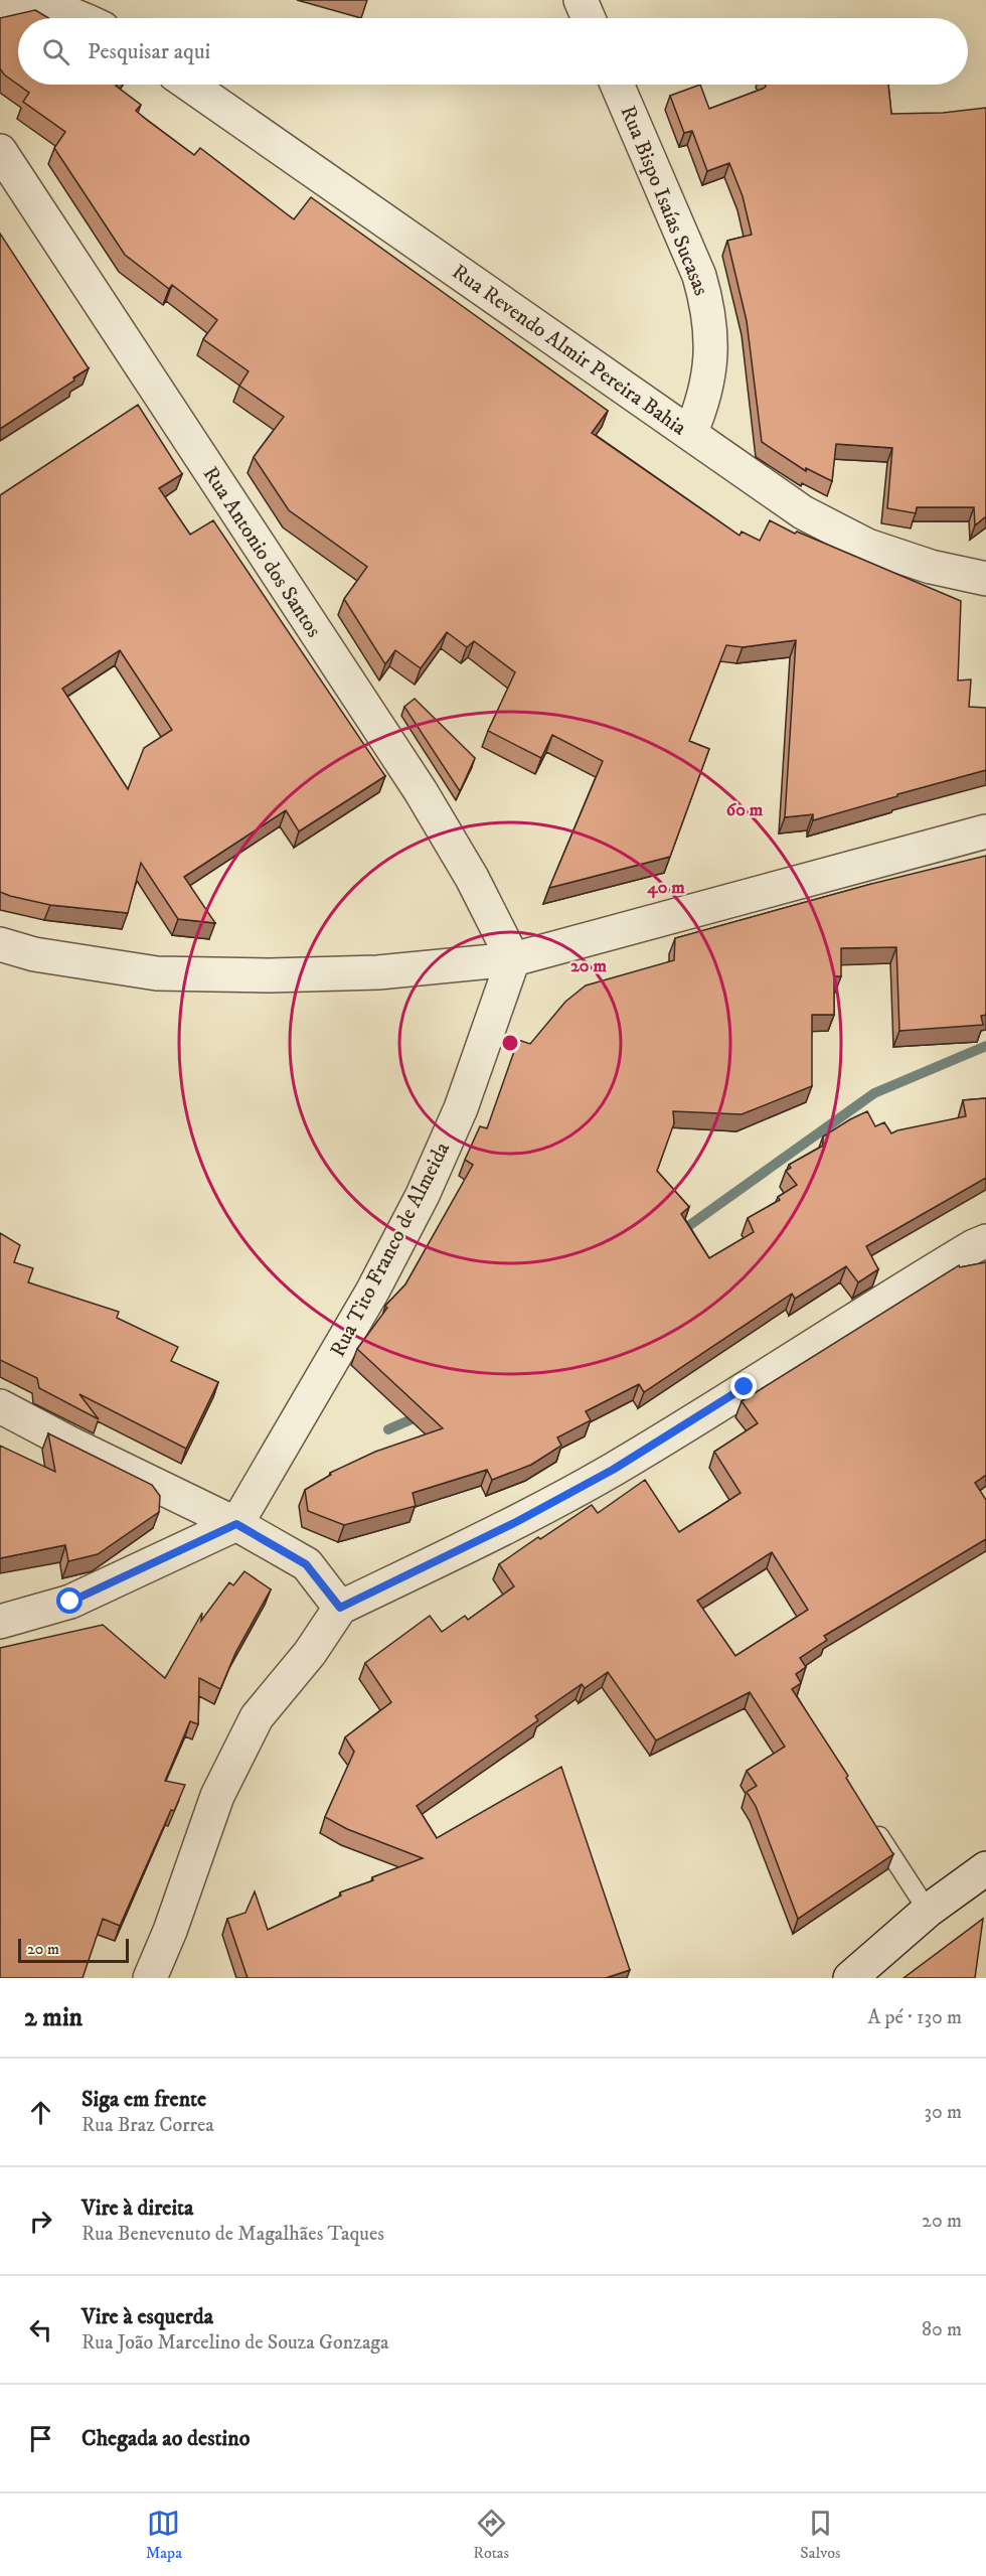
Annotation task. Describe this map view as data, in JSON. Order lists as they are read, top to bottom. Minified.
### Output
{"streets":{"street":["Rua Bispo Isaías Sucasas","Rua Revendo Almir Pereira Bahia","Rua Antonio dos Santos","Rua Tito Franco de Almeida"]},"crossings":[["Rua Bispo Isaías Sucasas","Rua Revendo Almir Pereira Bahia"],["Rua Antonio dos Santos","Rua Tito Franco de Almeida"]],"scale_bar":"20 m","page":{"search":"Pesquisar aqui","scale":"20 m","heading":["2 min","A pé · 130 m"],"list":[["Siga em frente","Rua Braz Correa","30 m"],["Vire à direita","Rua Benevenuto de Magalhães Taques","20 m"],["Vire à esquerda","Rua João Marcelino de Souza Gonzaga","80 m"],"Chegada ao destino"],"nav":["Mapa","Rotas","Salvos"]},"rings":["60 m","40 m","20 m"]}
